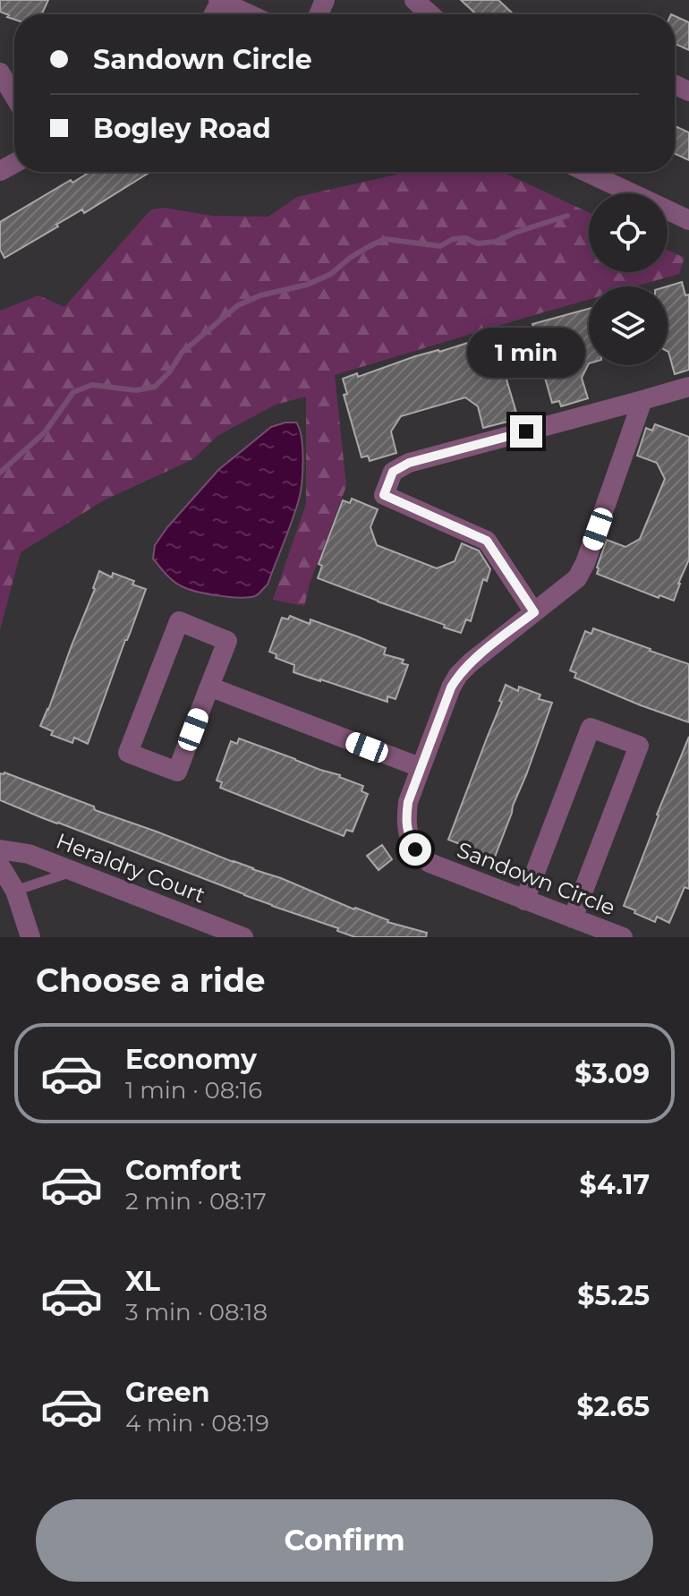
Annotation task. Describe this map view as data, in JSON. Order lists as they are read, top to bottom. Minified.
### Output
{"streets":{"street":["Heraldry Court","Sandown Circle"]},"page":{"banner":["Sandown Circle","Bogley Road"],"bubble":"1 min","heading":"Choose a ride","list":[{"name":"Economy","note":"1 min · 08:16","value":"$3.09"},{"name":"Comfort","note":"2 min · 08:17","value":"$4.17"},{"name":"XL","note":"3 min · 08:18","value":"$5.25"},{"name":"Green","note":"4 min · 08:19","value":"$2.65"}],"buttons":"Confirm"}}
